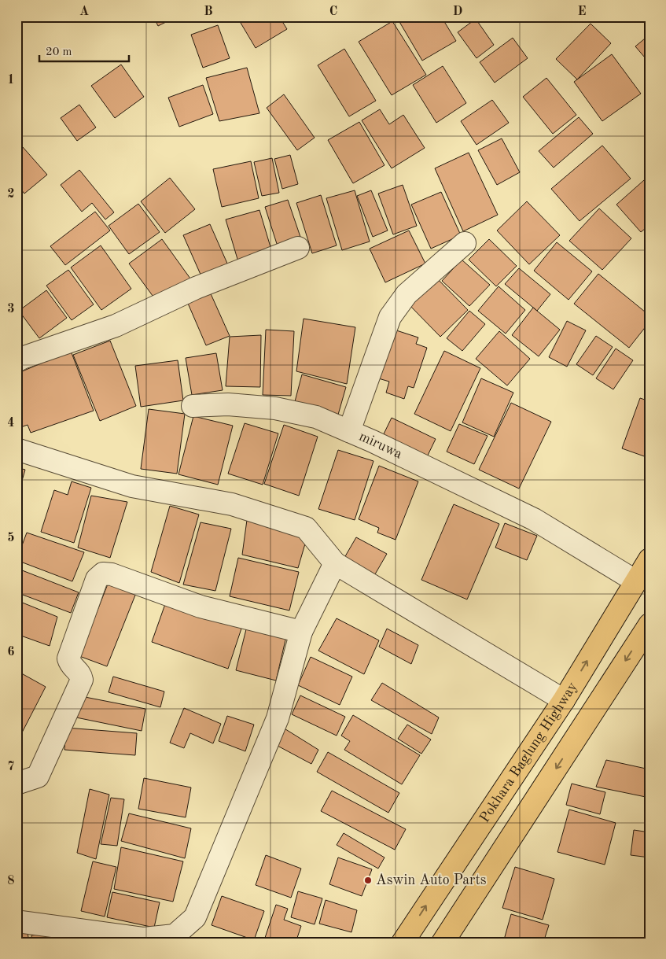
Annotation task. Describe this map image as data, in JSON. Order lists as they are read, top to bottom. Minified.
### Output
{"streets":{"highway":["Pokhara Baglung Highway"],"street":["miruwa"]},"crossings":[["miruwa","Pokhara Baglung Highway"]],"places":["Aswin Auto Parts"],"scale_bar":"20 m","grid":{"columns":["A","B","C","D","E"],"rows":["1","2","3","4","5","6","7","8"]}}
